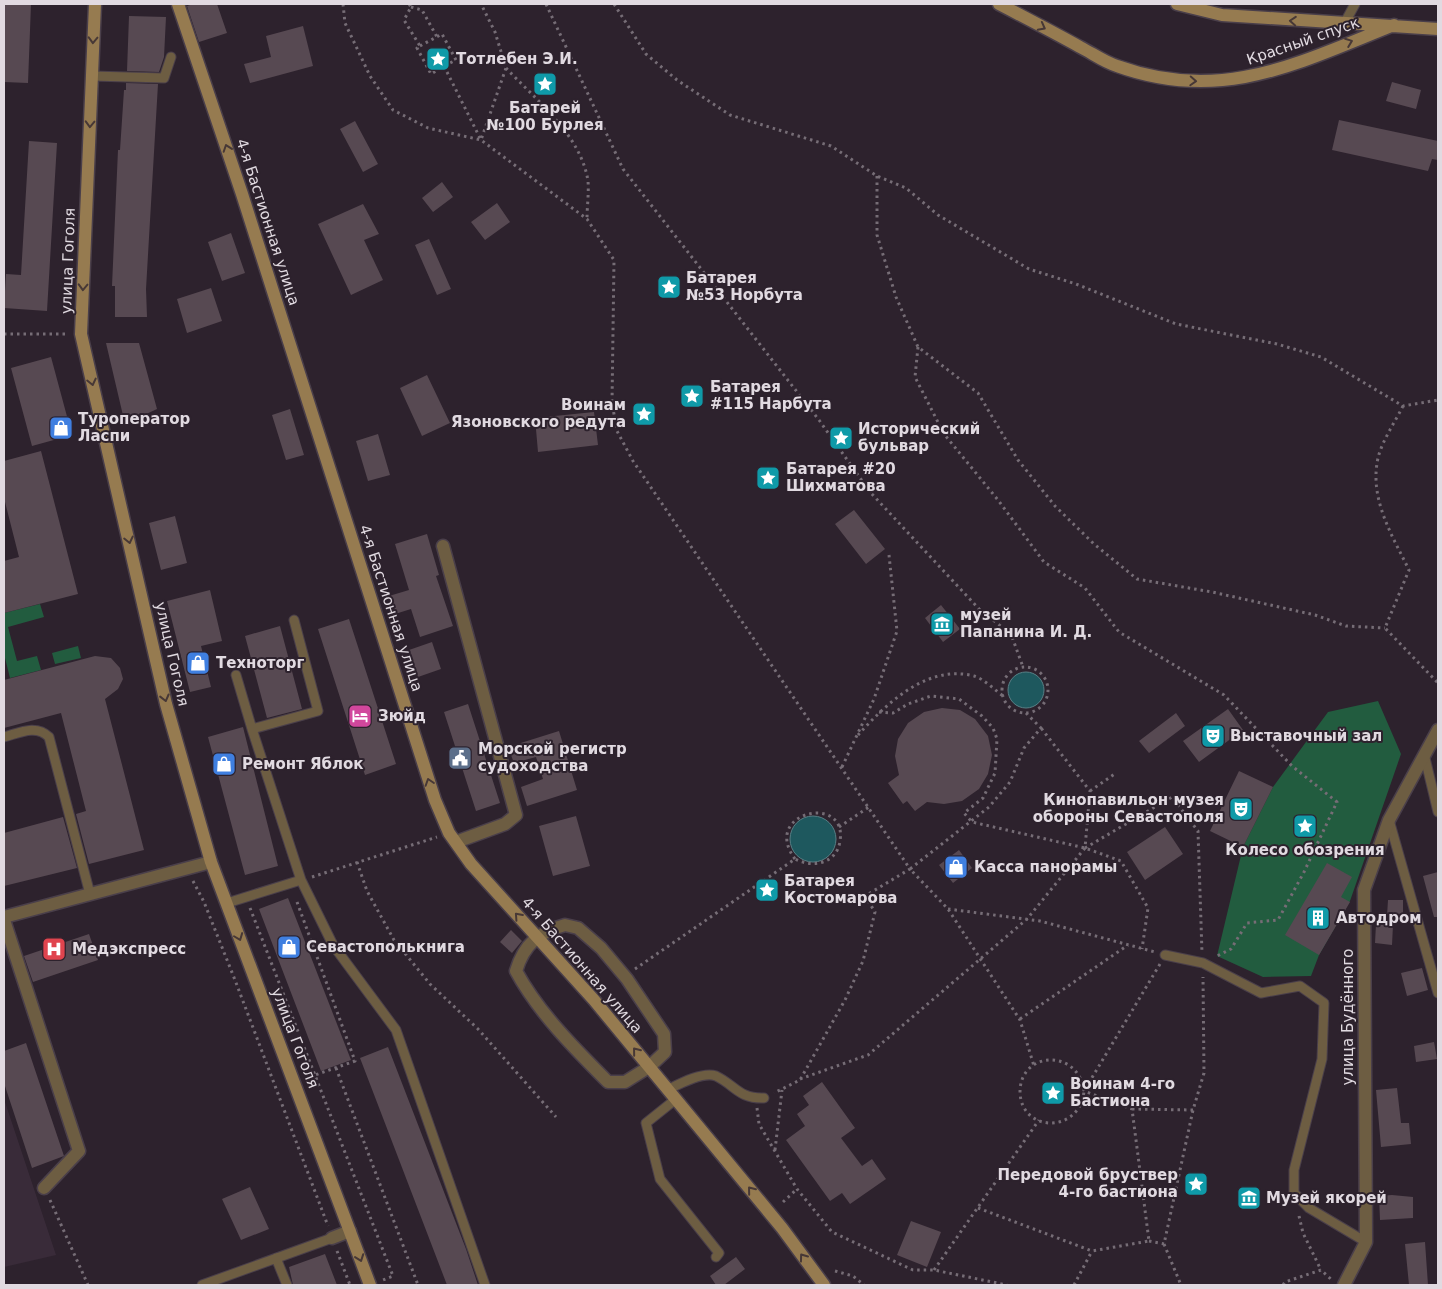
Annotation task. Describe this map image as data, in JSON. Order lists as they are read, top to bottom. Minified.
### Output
{"streets":{"main road":["Красный спуск","4-я Бастионная улица","улица Гоголя"],"street":["улица Будённого"]},"one_way":["4-я Бастионная улица","улица Гоголя"],"places":{"place":["Тотлебен Э.И.","Батарей №100 Бурлея","Батарея №53 Норбута","Батарея #115 Нарбута","Воинам Язоновского редута","Исторический бульвар","Батарея #20 Шихматова","Колесо обозрения","Батарея Костомарова","Воинам 4-го Бастиона","Передовой бруствер 4-го бастиона"],"shop":["Туроператор Ласпи","Техноторг","Ремонт Яблок","Касса панорамы","Севастополькнига"],"museum":["музей Папанина И. Д.","Музей якорей"],"hotel":["Зюйд"],"theatre":["Выставочный зал","Кинопавильон музея обороны Севастополя"],"public building":["Морской регистр судоходства"],"building":["Автодром"],"hospital":["Медэкспресс"]}}
